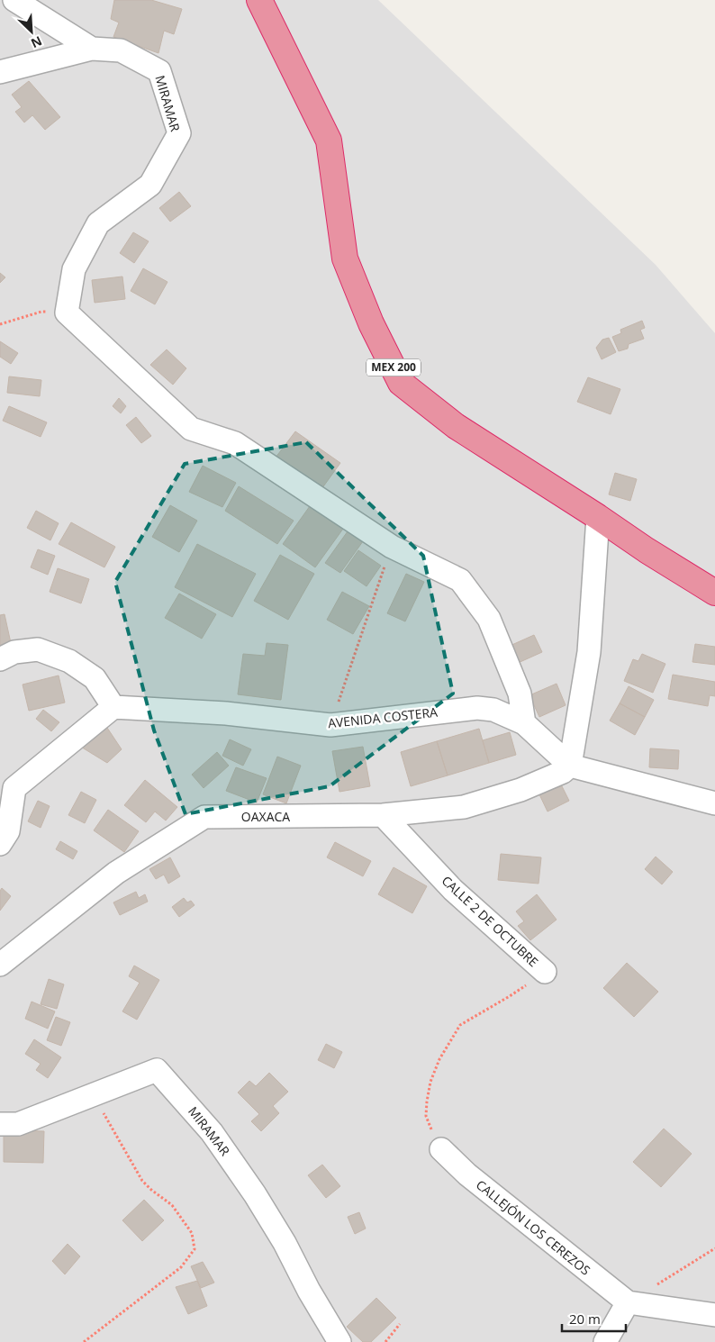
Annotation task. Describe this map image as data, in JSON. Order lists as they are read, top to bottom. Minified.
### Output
{"streets":{"highway":["MEX 200"],"street":["MIRAMAR","AVENIDA COSTERA","OAXACA","CALLE 2 DE OCTUBRE","CALLEJÓN LOS CEREZOS"]},"crossings":[["AVENIDA COSTERA","OAXACA"],["OAXACA","CALLE 2 DE OCTUBRE"]],"scale_bar":"20 m","north":"bottom right"}
